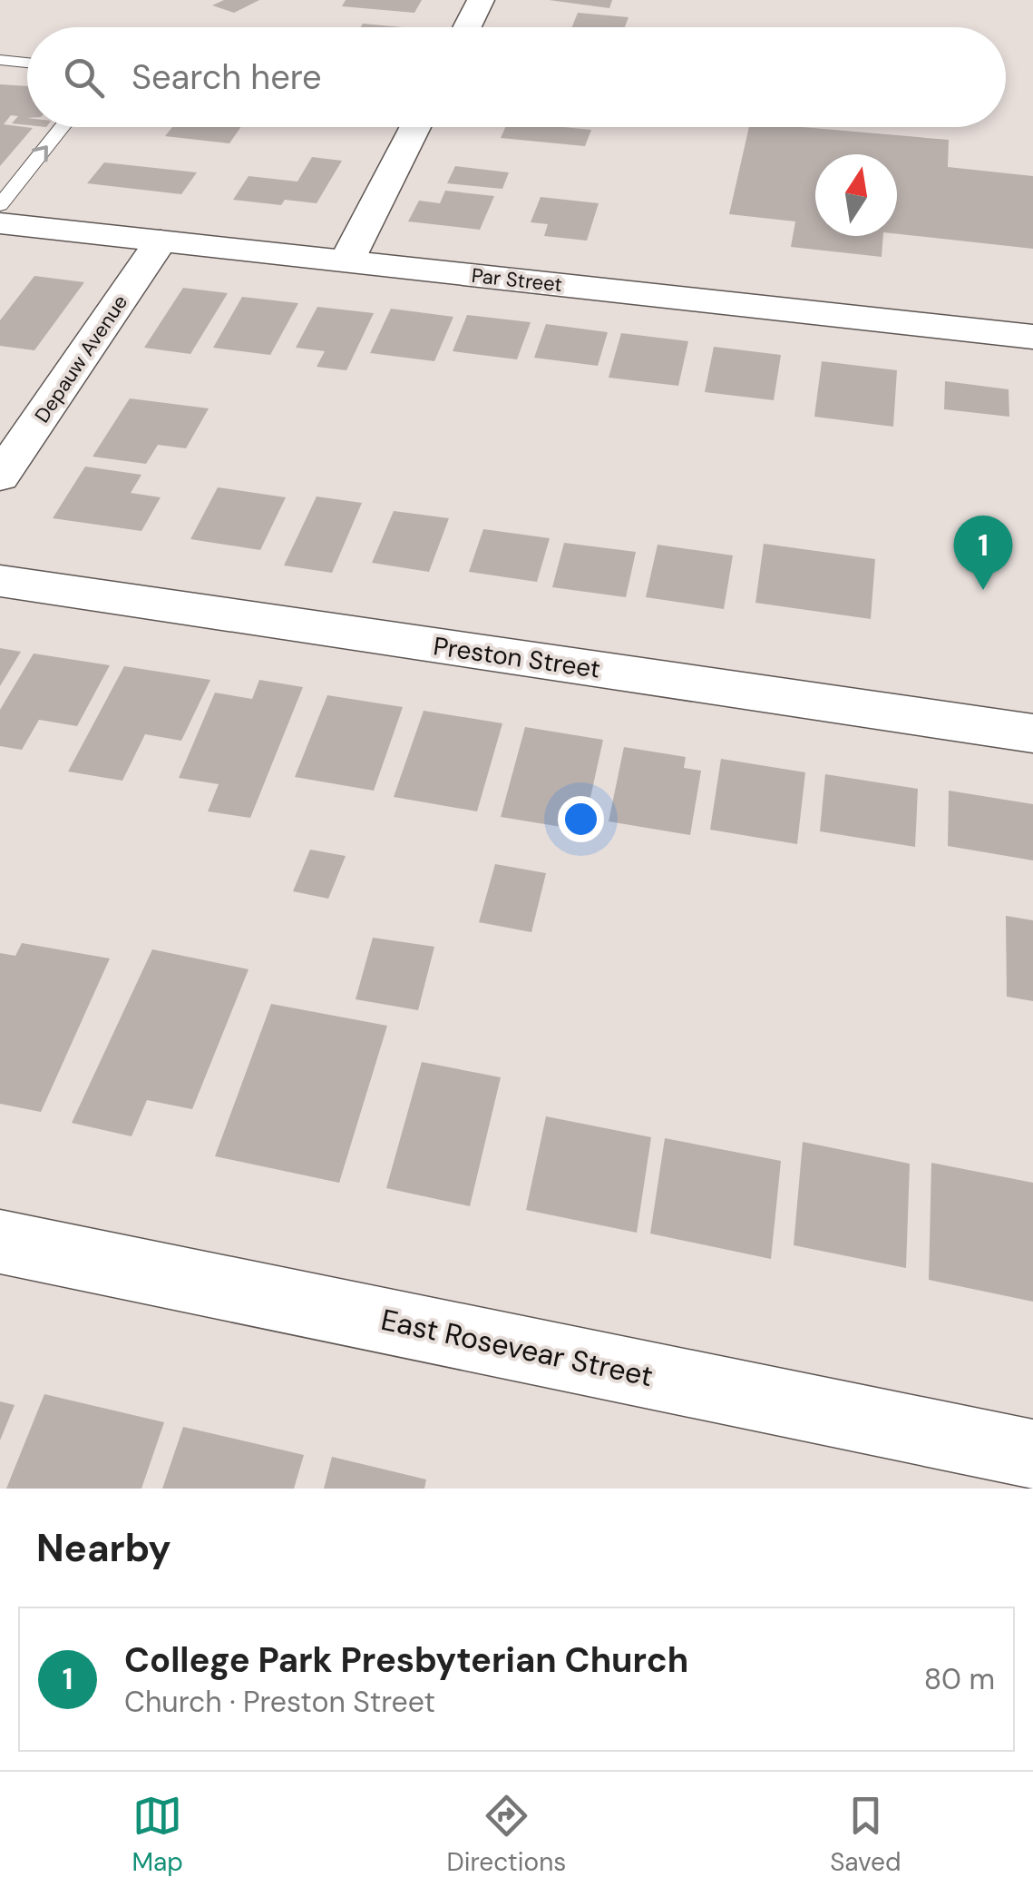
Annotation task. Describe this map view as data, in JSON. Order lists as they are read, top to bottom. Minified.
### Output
{"streets":{"street":["Par Street","Depauw Avenue","Preston Street","East Rosevear Street"]},"crossings":[["Par Street","Depauw Avenue"]],"north":"top","page":{"search":"Search here","pins":"1","heading":"Nearby","list":[{"mark":"1","name":"College Park Presbyterian Church","note":"Church · Preston Street","value":"80 m"}],"nav":["Map","Directions","Saved"]}}
